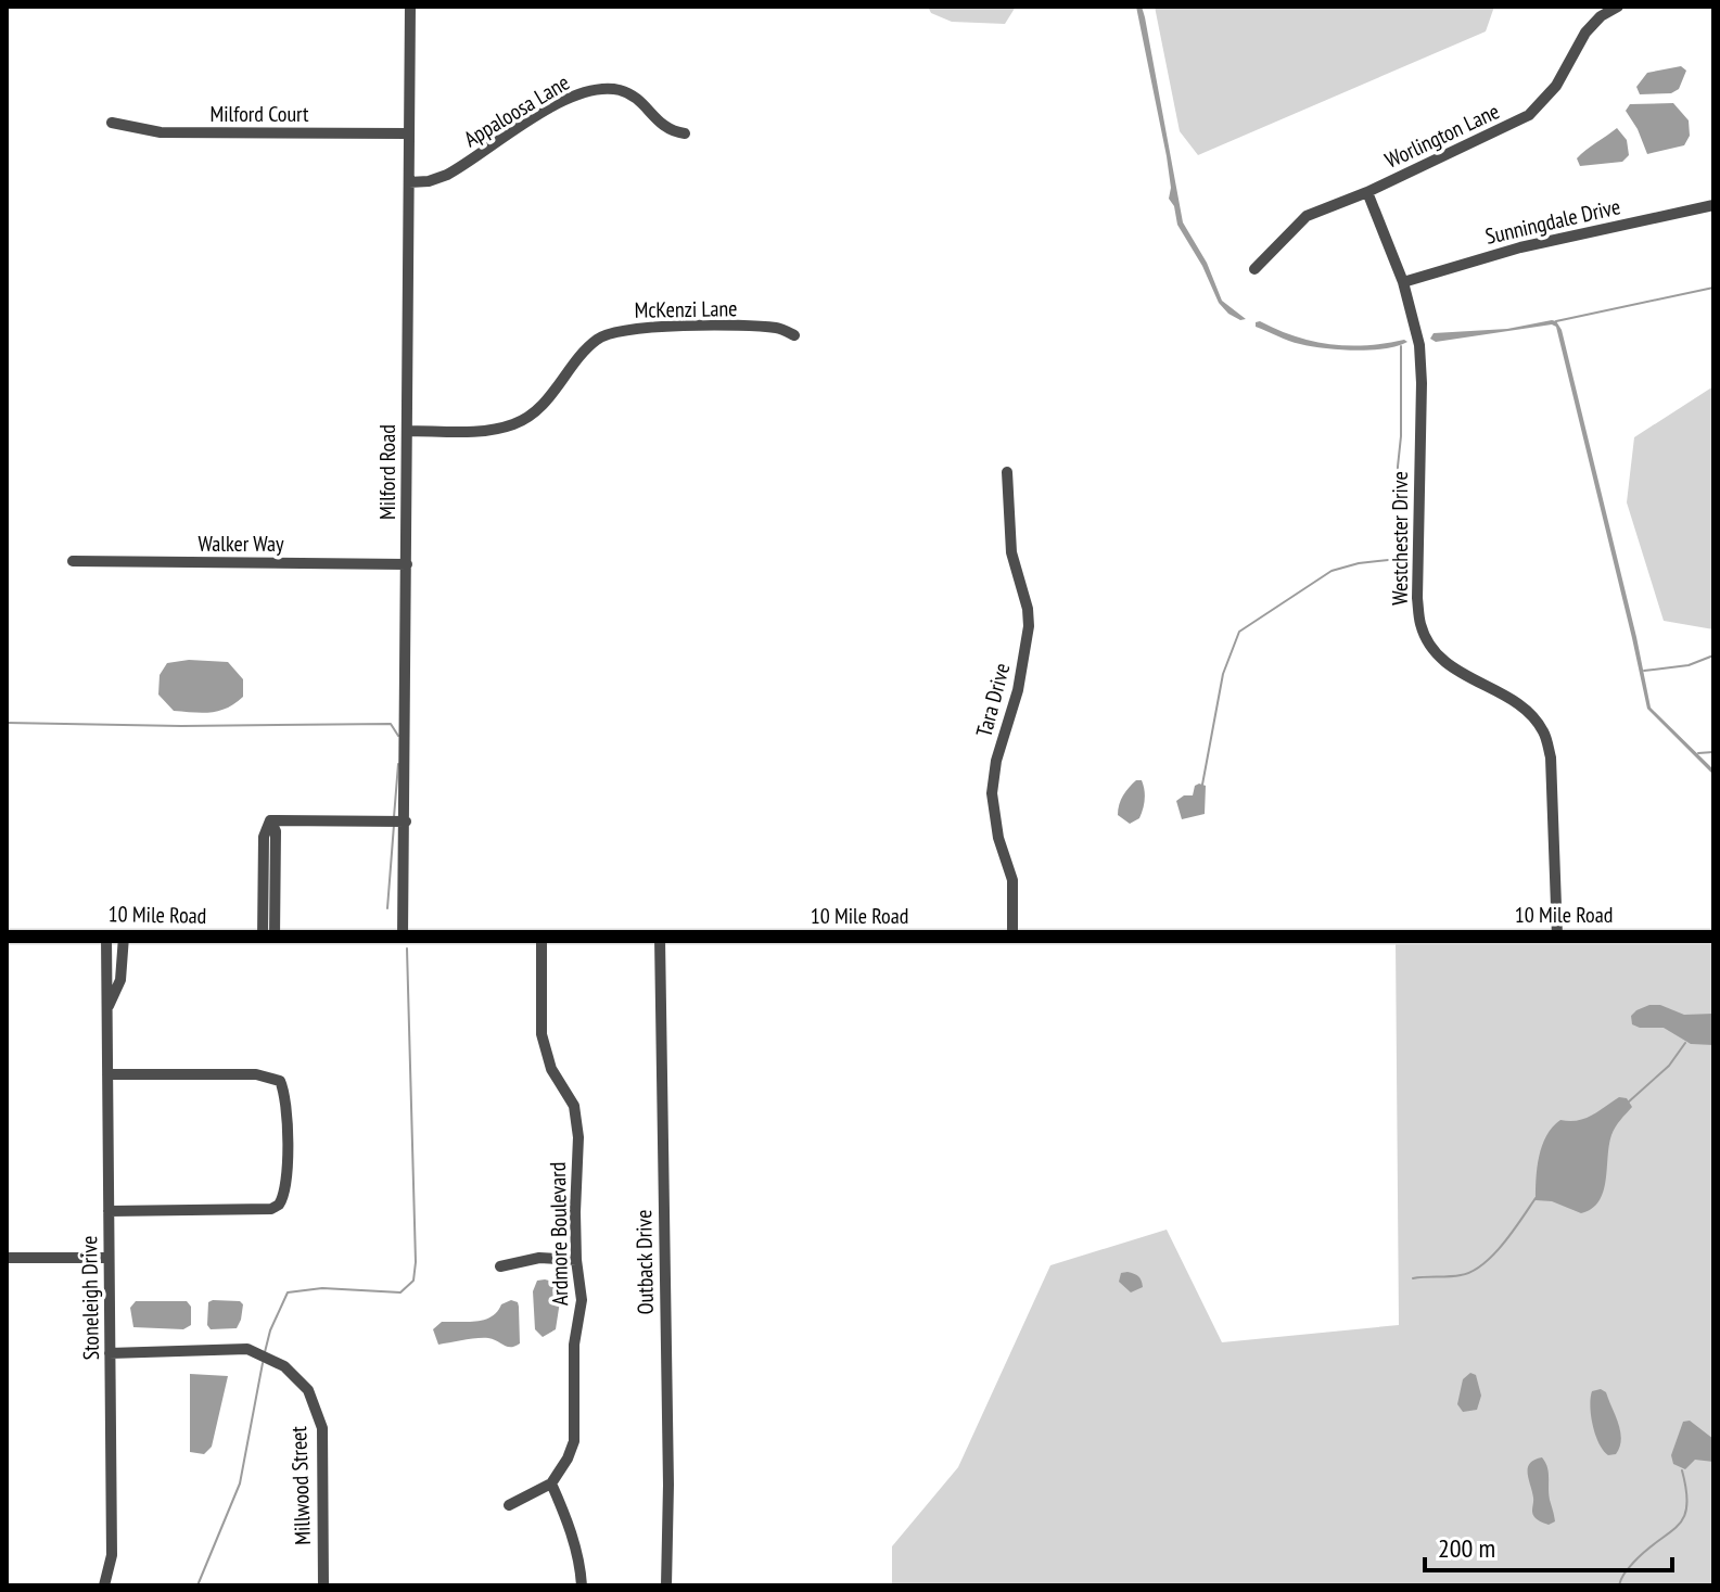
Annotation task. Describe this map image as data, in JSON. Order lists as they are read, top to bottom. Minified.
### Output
{"streets":{"main road":["10 Mile Road"],"street":["Appaloosa Lane","Milford Court","Worlington Lane","Sunningdale Drive","McKenzi Lane","Milford Road","Westchester Drive","Walker Way","Tara Drive","Ardmore Boulevard","Outback Drive","Stoneleigh Drive","Millwood Street"]},"crossings":[["Appaloosa Lane","Milford Road"],["Milford Court","Milford Road"],["Worlington Lane","Westchester Drive"],["Sunningdale Drive","Westchester Drive"],["McKenzi Lane","Milford Road"],["Milford Road","Walker Way"],["Milford Road","10 Mile Road"],["Westchester Drive","10 Mile Road"],["Tara Drive","10 Mile Road"],["10 Mile Road","Ardmore Boulevard"],["10 Mile Road","Outback Drive"],["10 Mile Road","Stoneleigh Drive"],["Stoneleigh Drive","Millwood Street"]],"scale_bar":"200 m"}
